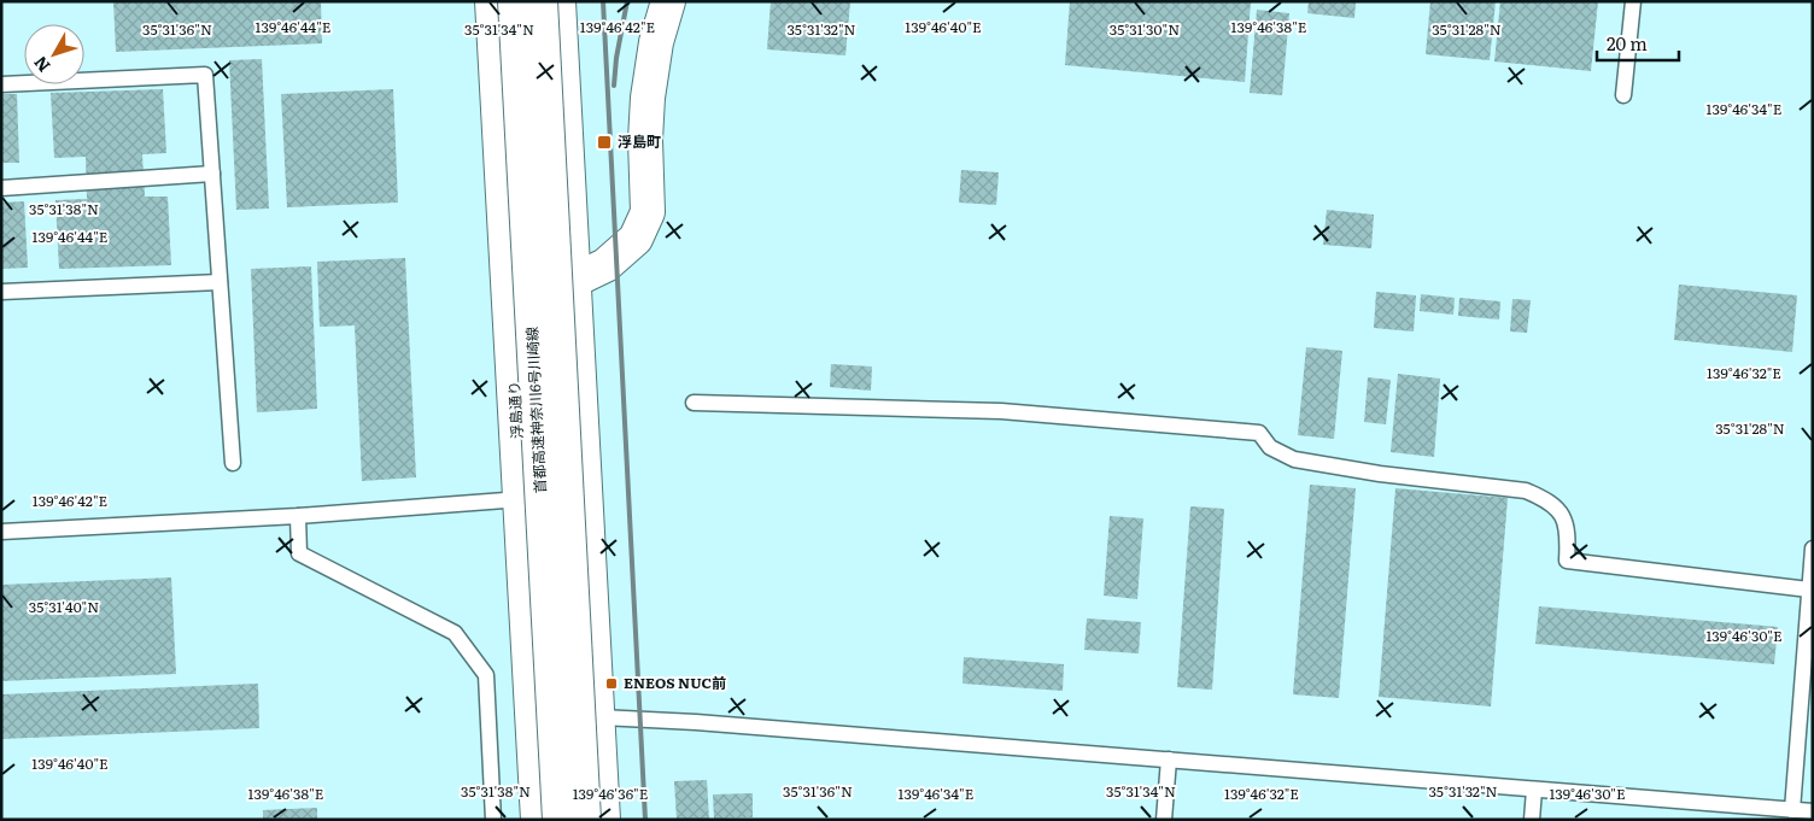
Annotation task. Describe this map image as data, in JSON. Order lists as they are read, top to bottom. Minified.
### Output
{"streets":{"main road":["浮島通り","首都高速神奈川6号川崎線"]},"places":{"transit":["浮島町","ENEOS NUC前"]},"scale_bar":"20 m","north":"bottom left","coordinates":["139°46'44\"E","139°46'42\"E","139°46'40\"E","139°46'38\"E","35°31'32\"N","35°31'36\"N","35°31'34\"N","35°31'30\"N","35°31'28\"N","139°46'34\"E","35°31'38\"N","139°46'32\"E","35°31'40\"N","139°46'30\"E","139°46'36\"E"]}
